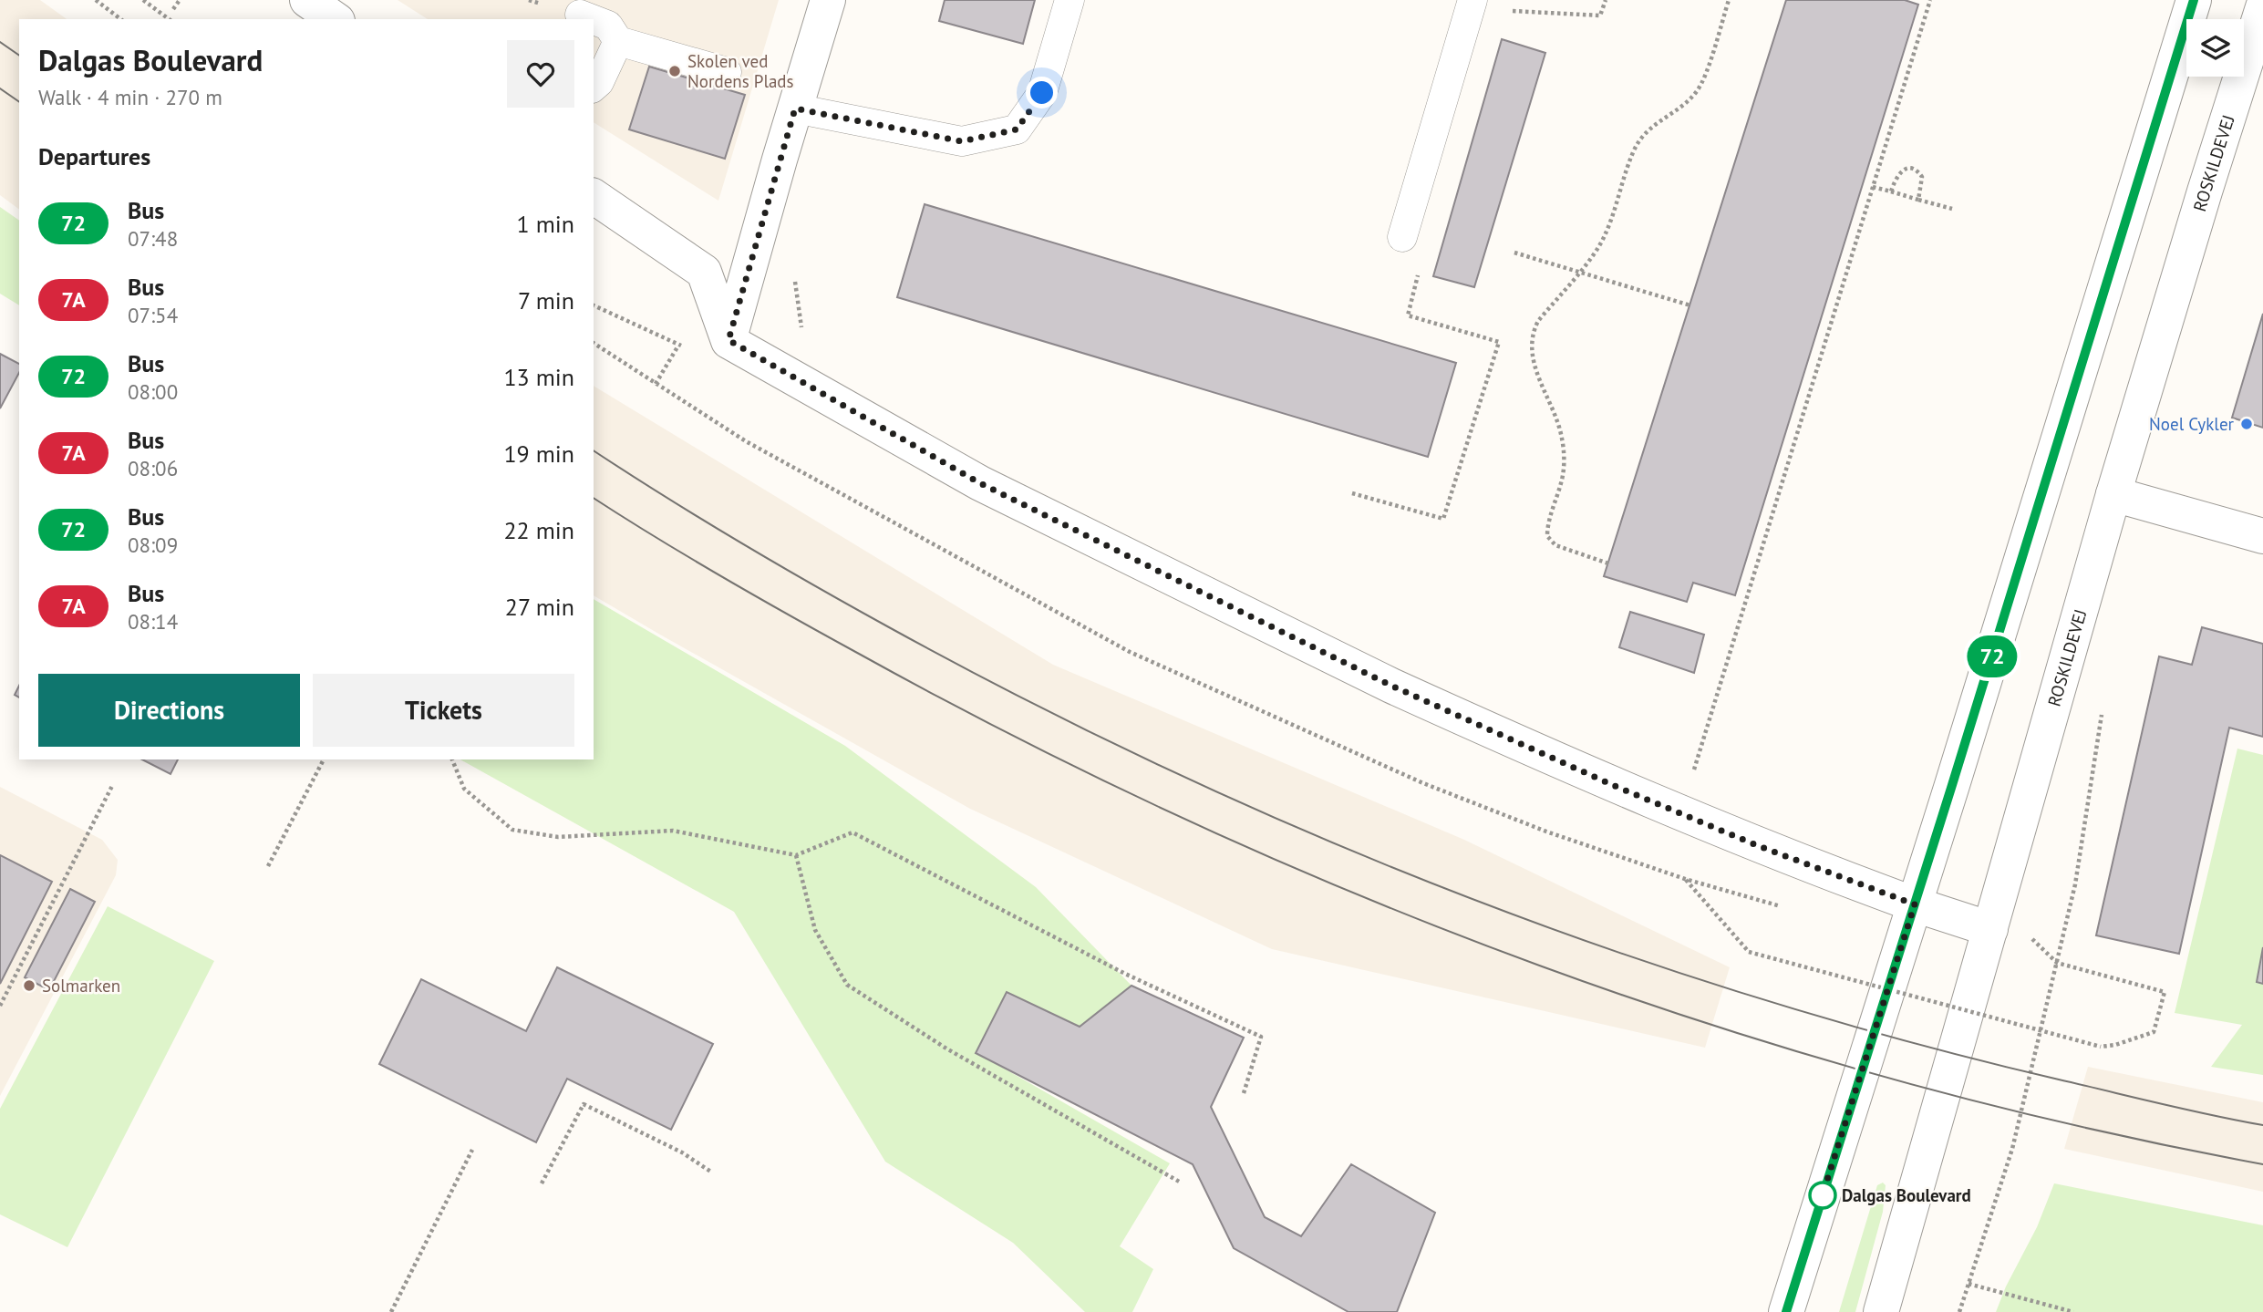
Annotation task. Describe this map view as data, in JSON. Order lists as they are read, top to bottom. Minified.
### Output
{"streets":{"street":["ROSKILDEVEJ"]},"places":["Skolen ved Nordens Plads","Noel Cykler","Solmarken","Dalgas Boulevard"],"lines":["bus line 72"],"page":{"on_map":"72","heading":[["Dalgas Boulevard","Walk · 4 min · 270 m"],"Departures"],"list":[{"mark":"72","name":"Bus","note":"07:48","value":"1 min"},{"mark":"7A","name":"Bus","note":"07:54","value":"7 min"},{"mark":"72","name":"Bus","note":"08:00","value":"13 min"},{"mark":"7A","name":"Bus","note":"08:06","value":"19 min"},{"mark":"72","name":"Bus","note":"08:09","value":"22 min"},{"mark":"7A","name":"Bus","note":"08:14","value":"27 min"}],"buttons":["Directions","Tickets"]}}
